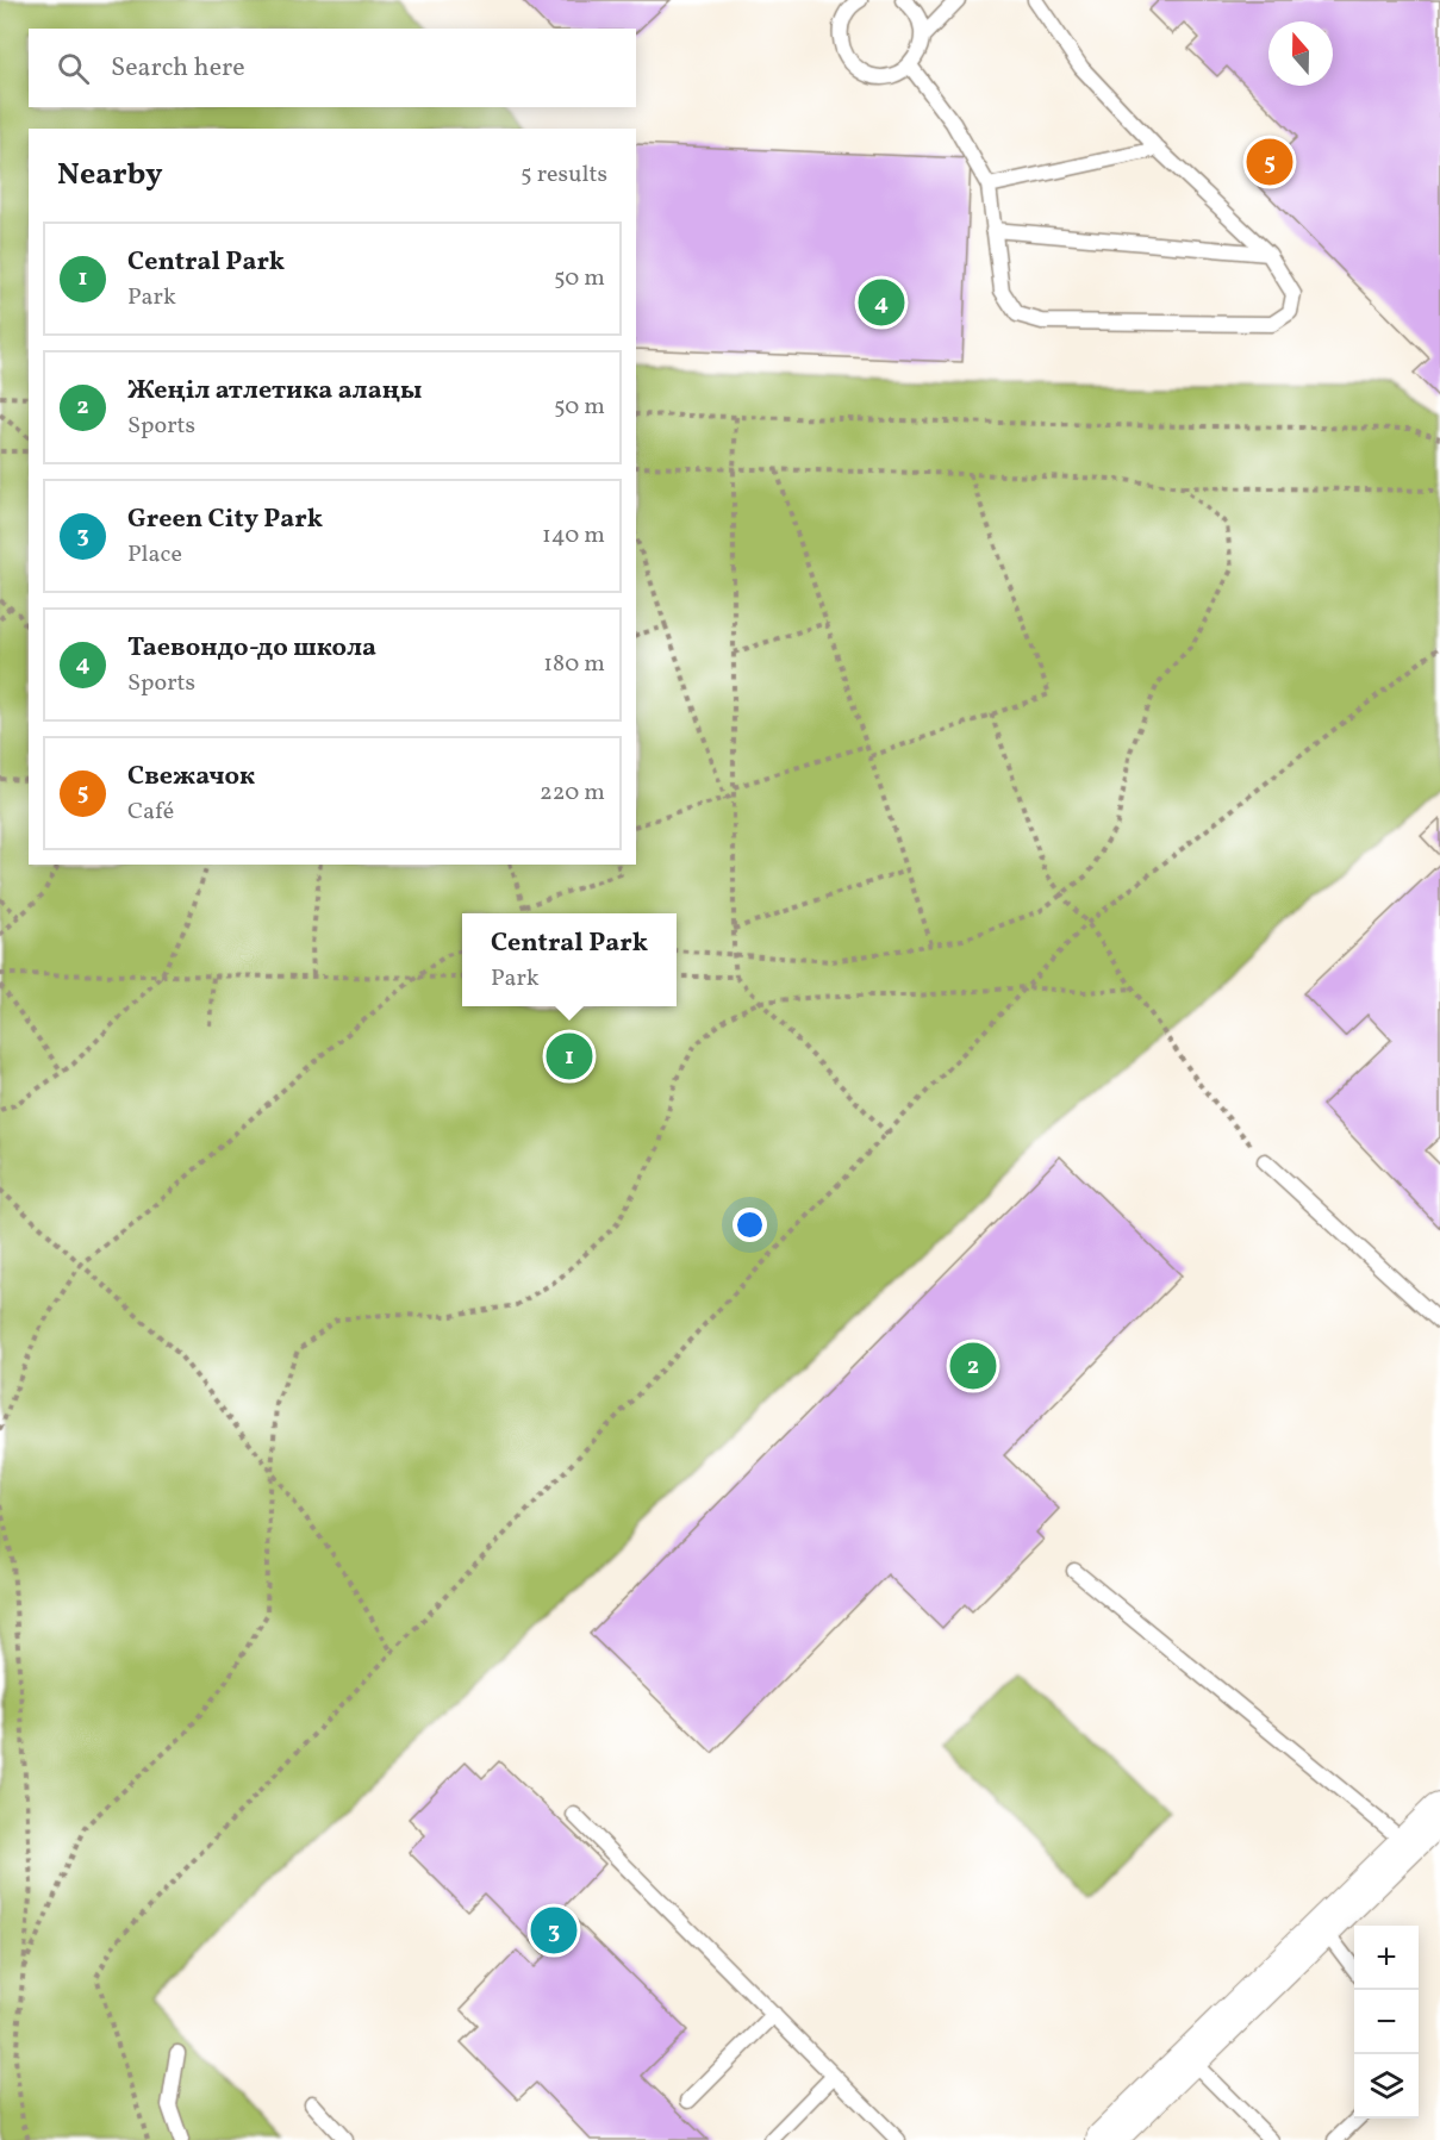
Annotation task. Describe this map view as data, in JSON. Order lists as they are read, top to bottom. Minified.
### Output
{"north":"top","page":{"search":"Search here","heading":["Nearby","5 results"],"pins":["5","4","1","2","3"],"list":[{"mark":"1","name":"Central Park","note":"Park","value":"50 m"},{"mark":"2","name":"Жеңіл атлетика алаңы","note":"Sports","value":"50 m"},{"mark":"3","name":"Green City Park","note":"Place","value":"140 m"},{"mark":"4","name":"Таевондо-до школа","note":"Sports","value":"180 m"},{"mark":"5","name":"Свежачок","note":"Café","value":"220 m"}],"popup":["Central Park","Park"],"map_buttons":["+","−"]}}
